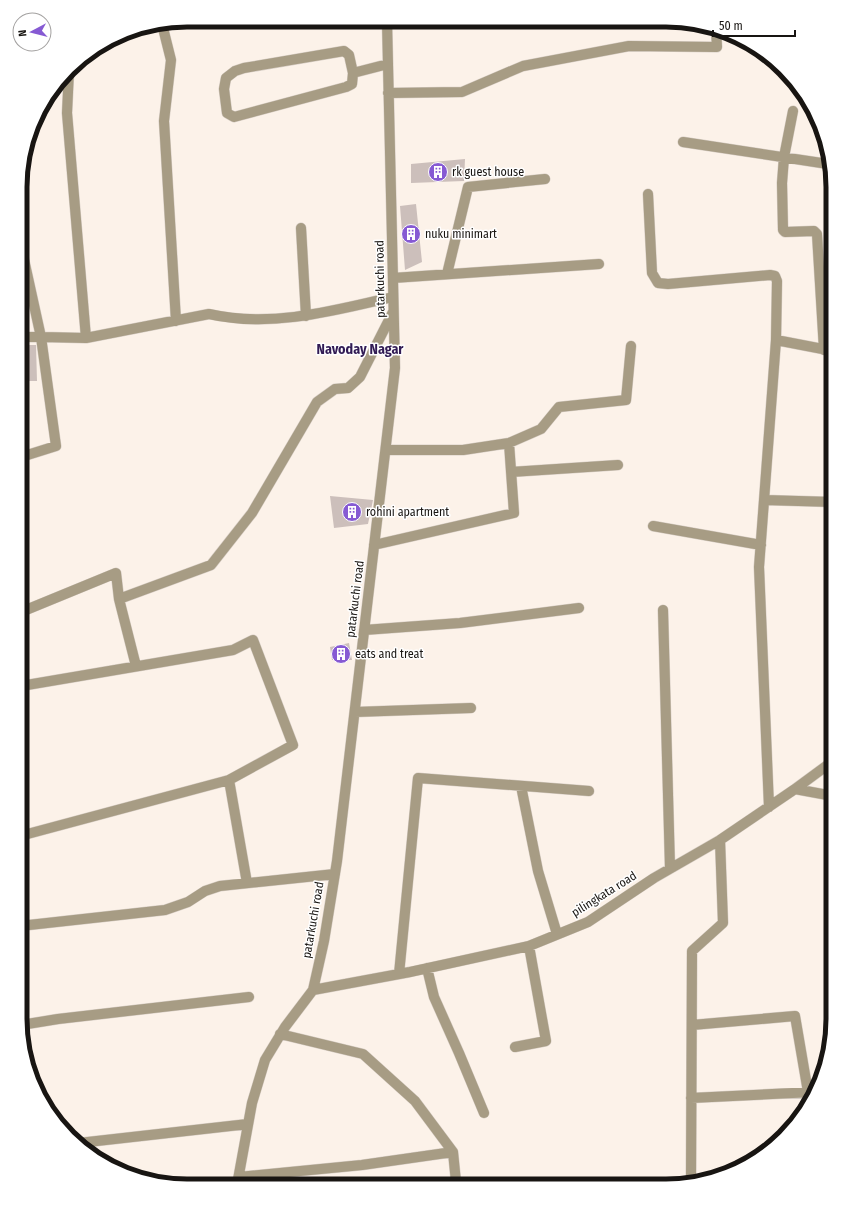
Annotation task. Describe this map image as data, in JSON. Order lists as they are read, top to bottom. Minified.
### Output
{"streets":{"street":["patarkuchi road","pilingkata road"]},"crossings":[["patarkuchi road","pilingkata road"]],"districts":["Navoday Nagar"],"places":{"building":["rk guest house","nuku minimart","rohini apartment","eats and treat"]},"scale_bar":"50 m","north":"left"}
